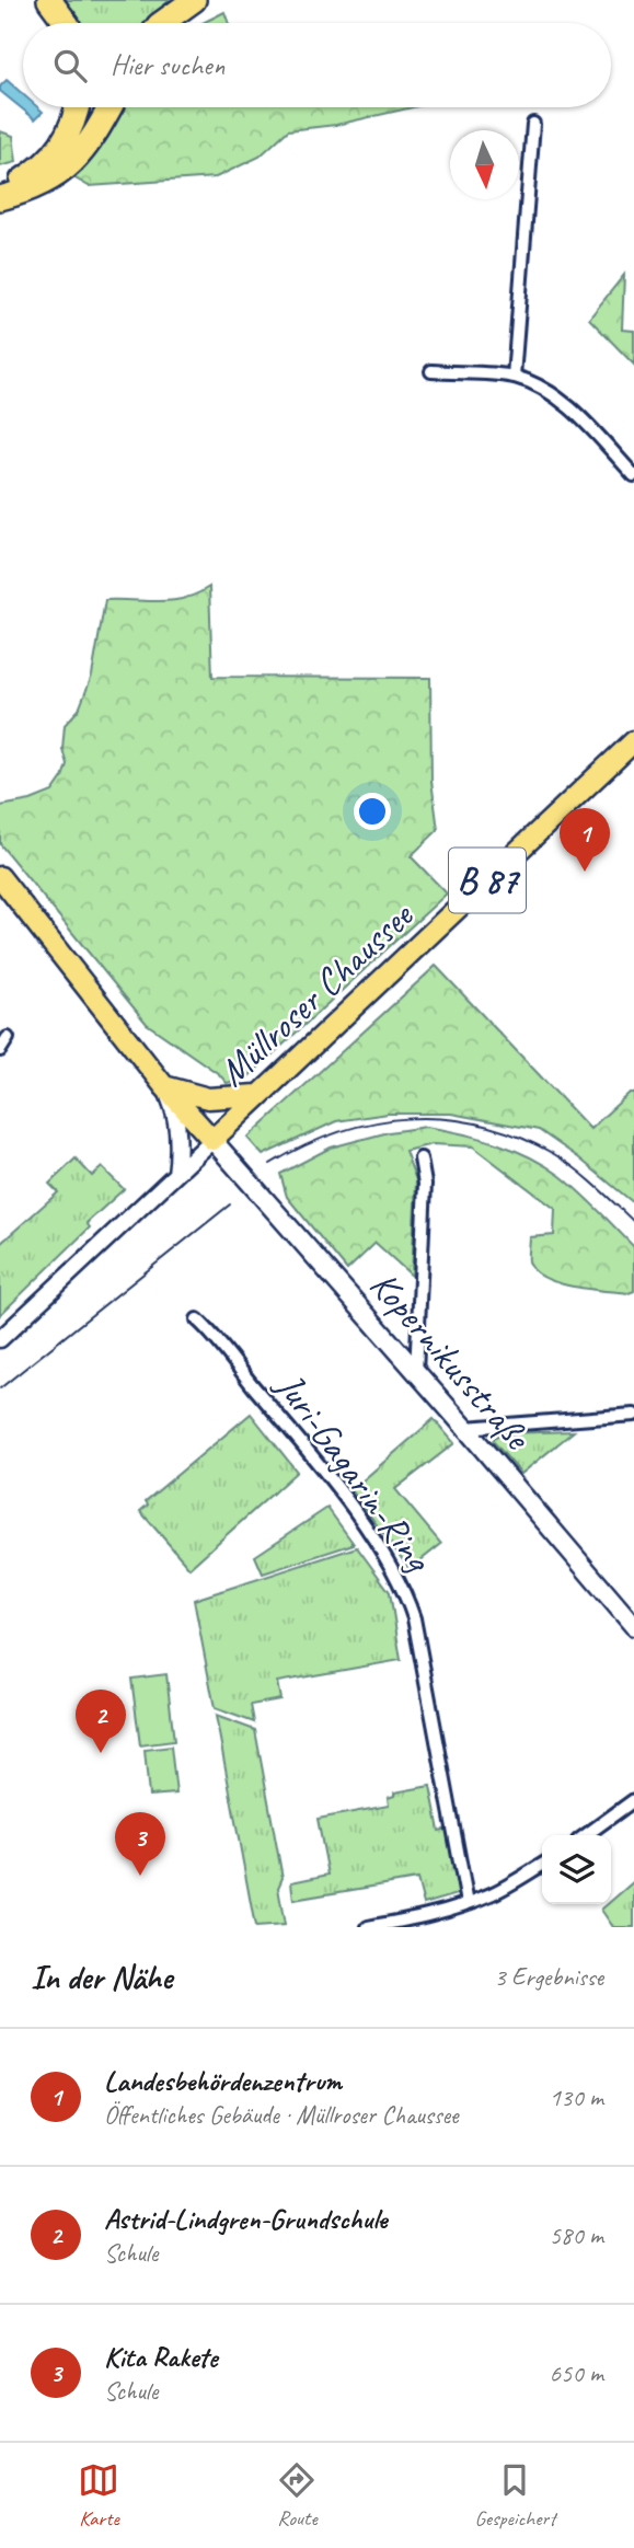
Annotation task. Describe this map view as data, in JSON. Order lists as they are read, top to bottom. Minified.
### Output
{"streets":{"main road":["B 87","Müllroser Chaussee","Kopernikusstraße"],"street":["Juri-Gagarin-Ring"]},"crossings":[["Müllroser Chaussee","Kopernikusstraße"]],"north":"bottom","page":{"search":"Hier suchen","pins":["1","2","3"],"heading":["In der Nähe","3 Ergebnisse"],"list":[{"mark":"1","name":"Landesbehördenzentrum","note":"Öffentliches Gebäude · Müllroser Chaussee","value":"130 m"},{"mark":"2","name":"Astrid-Lindgren-Grundschule","note":"Schule","value":"580 m"},{"mark":"3","name":"Kita Rakete","note":"Schule","value":"650 m"}],"nav":["Karte","Route","Gespeichert"]}}
